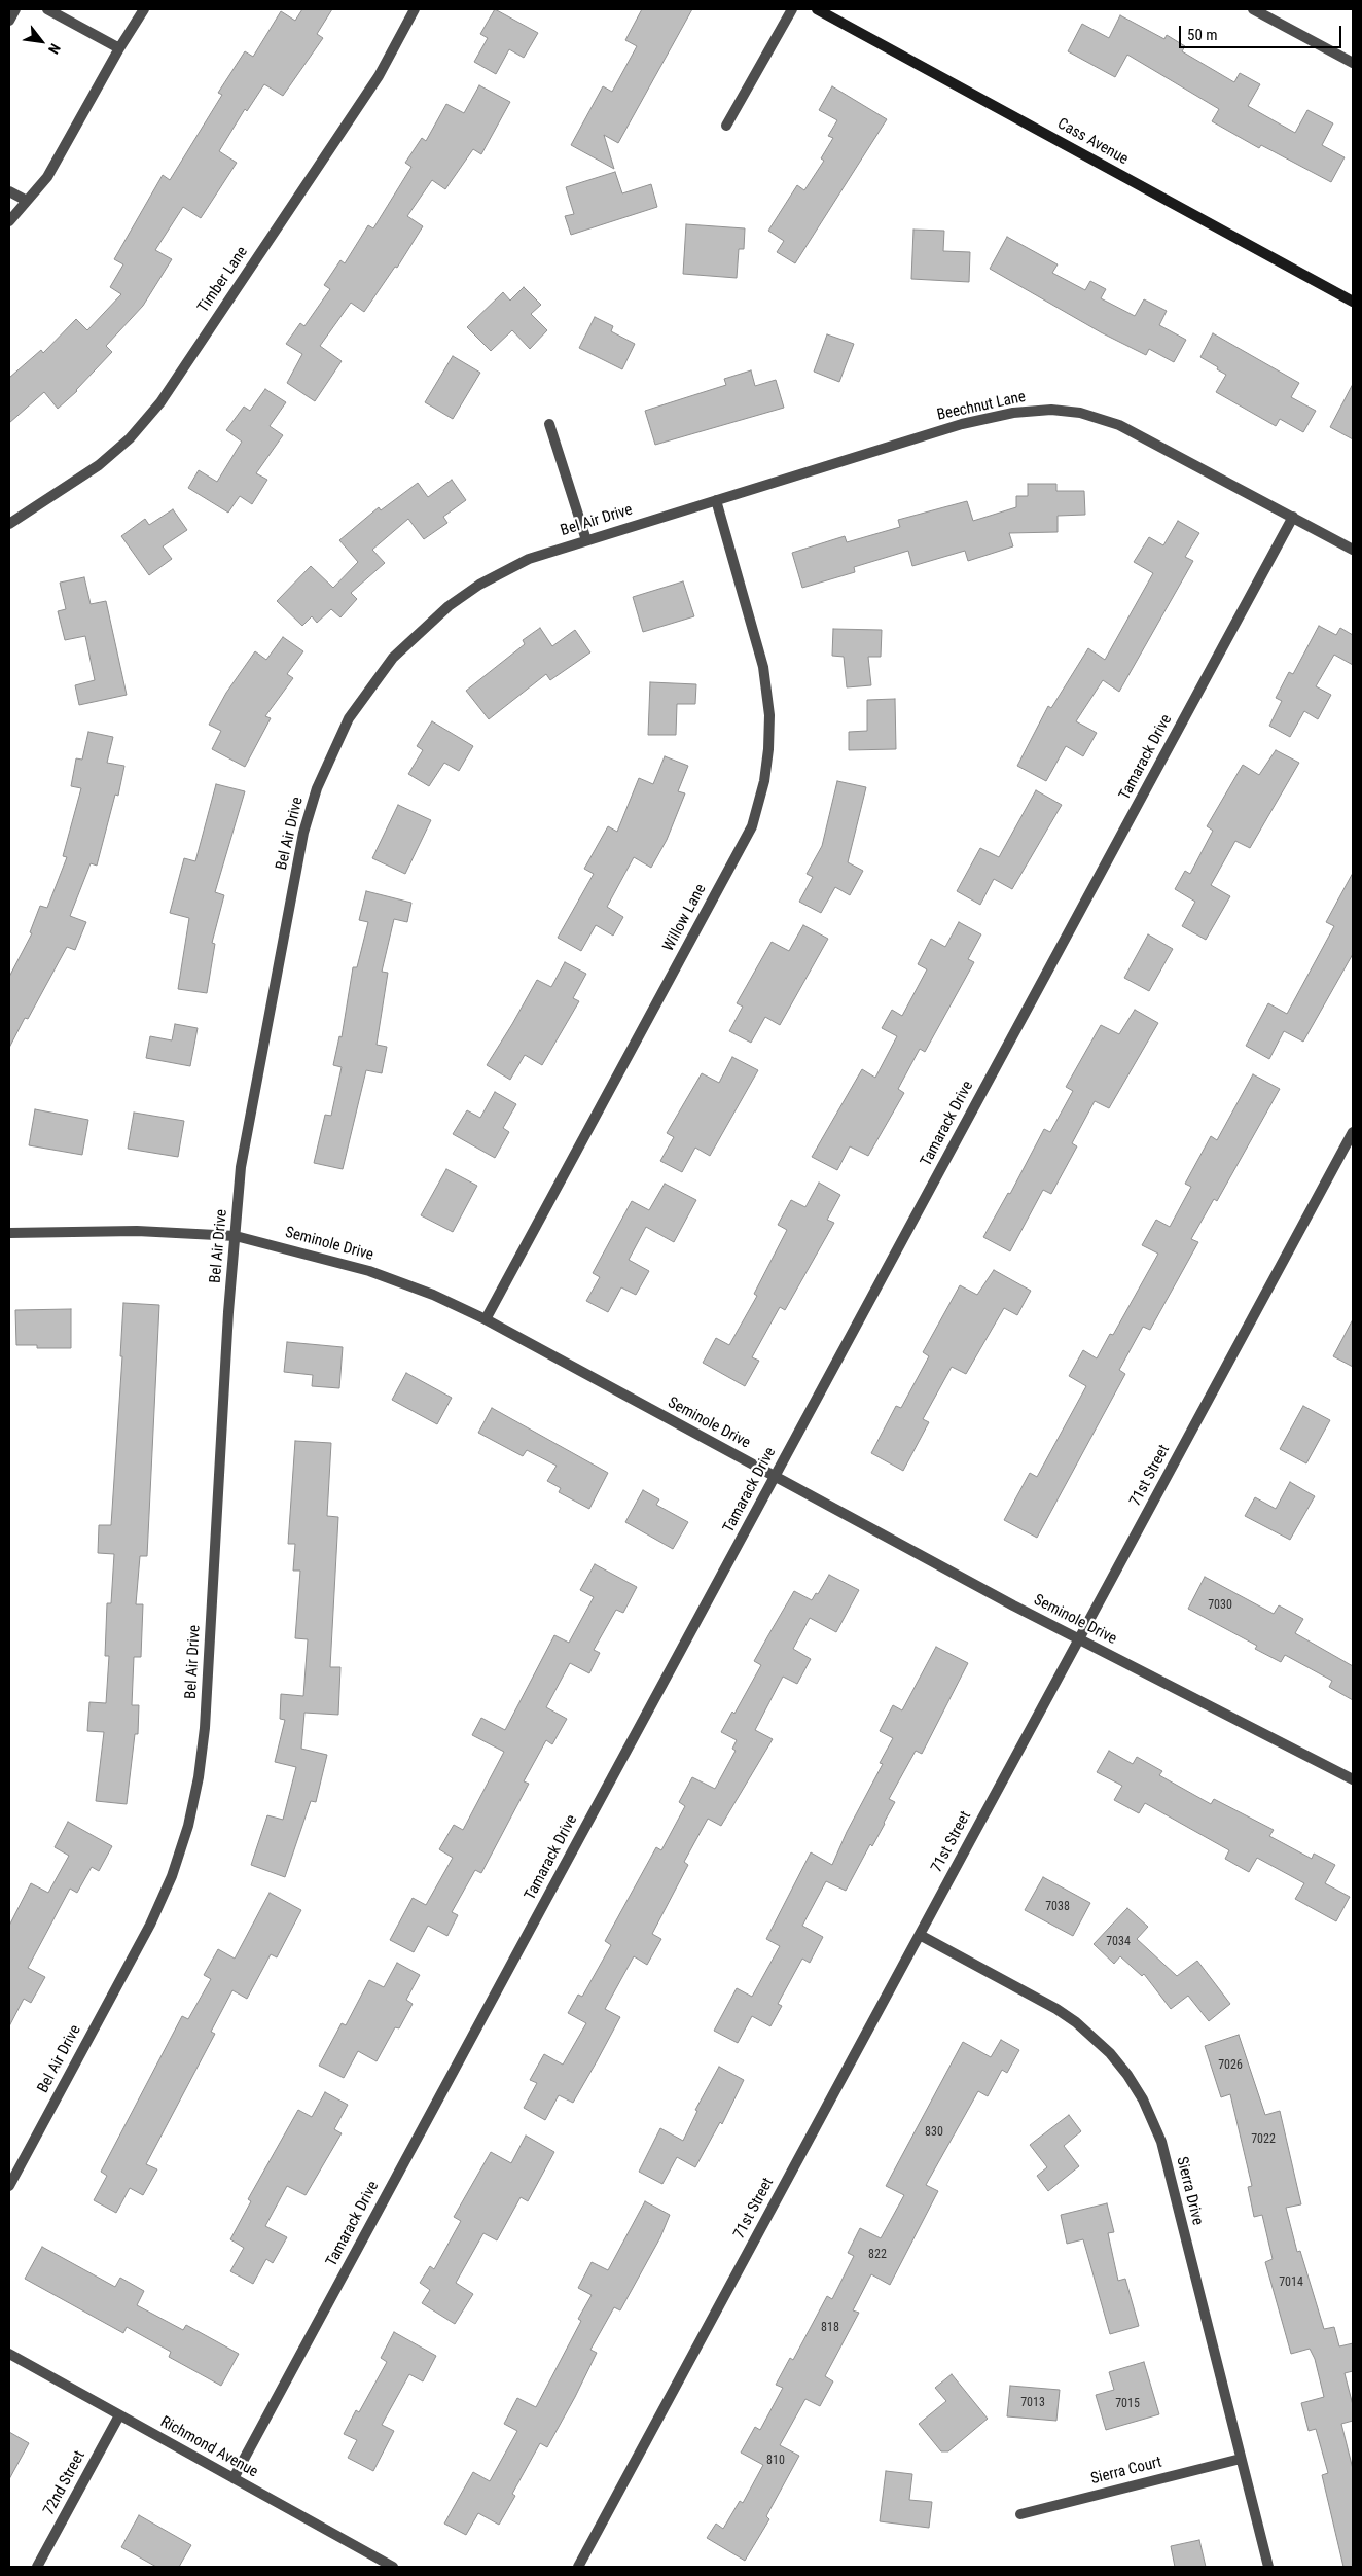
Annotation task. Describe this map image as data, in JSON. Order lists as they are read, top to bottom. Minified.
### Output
{"streets":{"main road":["Cass Avenue"],"street":["Timber Lane","Beechnut Lane","Bel Air Drive","Tamarack Drive","Willow Lane","Seminole Drive","71st Street","Sierra Drive","Richmond Avenue","Sierra Court","72nd Street"]},"crossings":[["Beechnut Lane","Bel Air Drive"],["Beechnut Lane","Tamarack Drive"],["Beechnut Lane","Willow Lane"],["Bel Air Drive","Willow Lane"],["Bel Air Drive","Seminole Drive"],["Tamarack Drive","Seminole Drive"],["Tamarack Drive","Richmond Avenue"],["Willow Lane","Seminole Drive"],["Seminole Drive","71st Street"],["71st Street","Sierra Drive"],["Sierra Drive","Sierra Court"],["Richmond Avenue","72nd Street"]],"house_numbers":["7030","7038","7034","7026","830","7022","822","7014","818","7013","7015","810"],"scale_bar":"50 m","north":"bottom right"}
